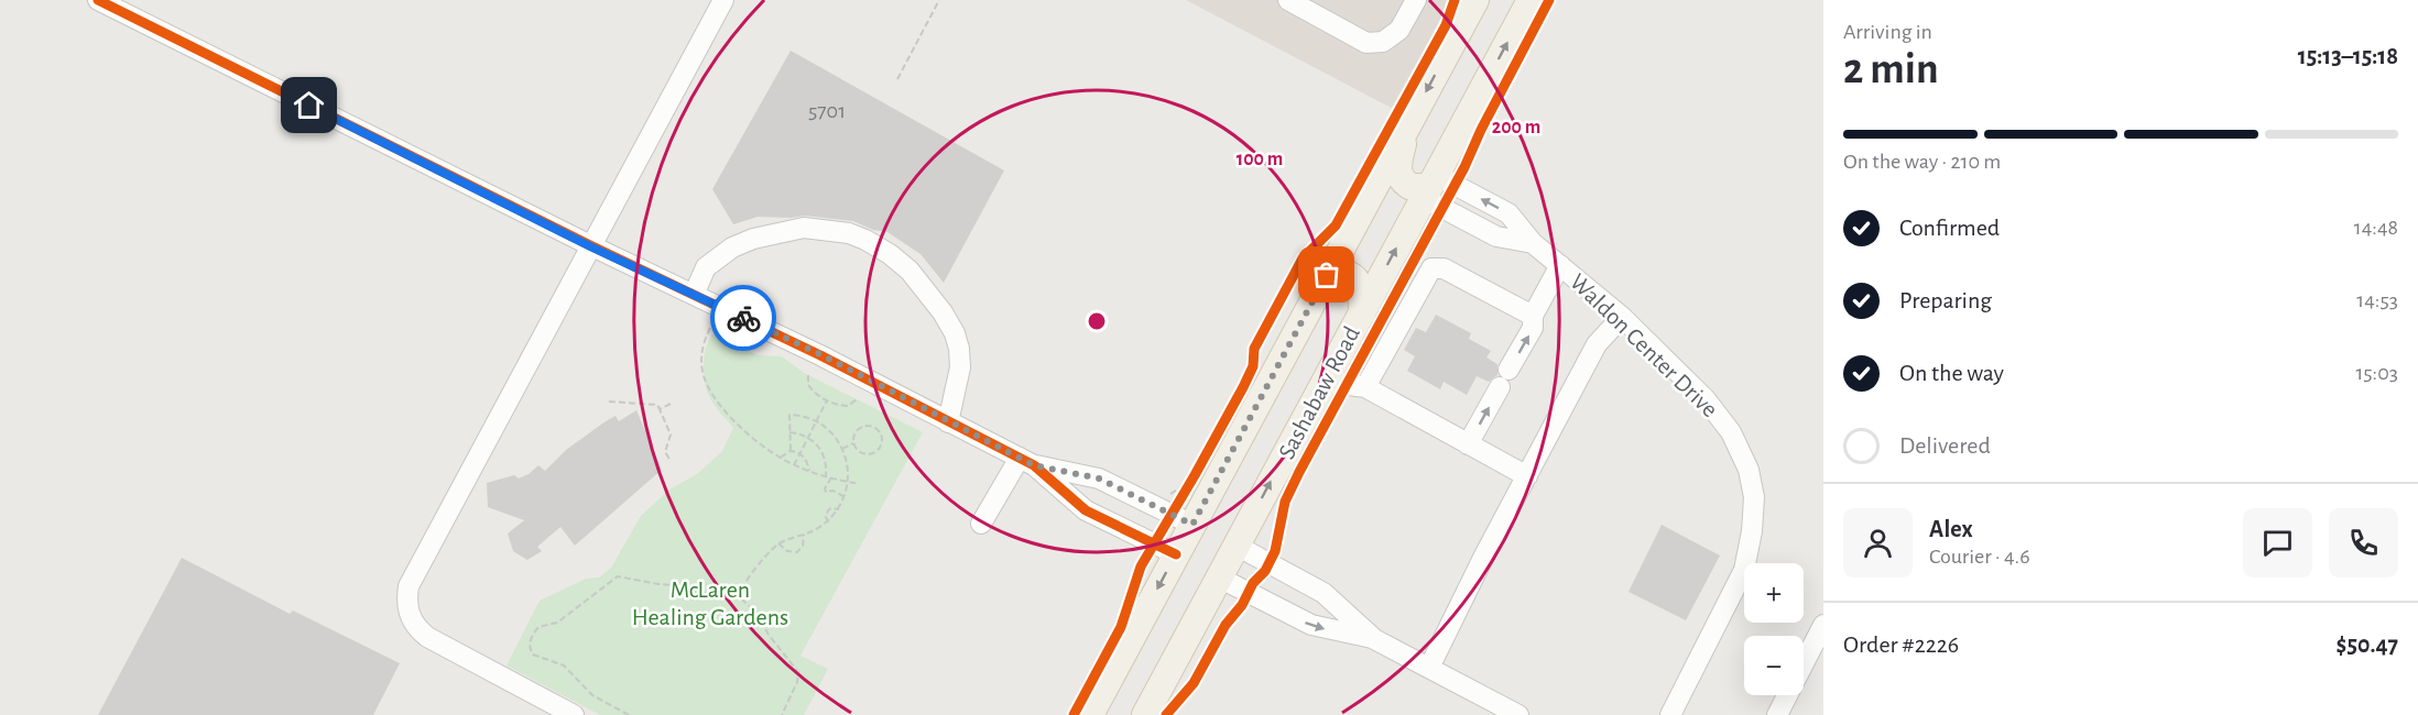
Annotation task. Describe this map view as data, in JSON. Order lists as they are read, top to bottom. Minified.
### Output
{"streets":{"main road":["Sashabaw Road"],"street":["Waldon Center Drive"]},"crossings":[["Waldon Center Drive","Sashabaw Road"]],"parks":["McLaren Healing Gardens"],"house_numbers":["5701"],"page":{"heading":["2 min","Arriving in","15:13–15:18"],"panel":["Alex","Courier · 4.6","Order #2226","$50.47"],"bar":"On the way · 210 m","list":[["Confirmed","14:48"],["Preparing","14:53"],["On the way","15:03"],"Delivered"],"map_buttons":["+","−"]},"rings":["200 m","100 m"]}
